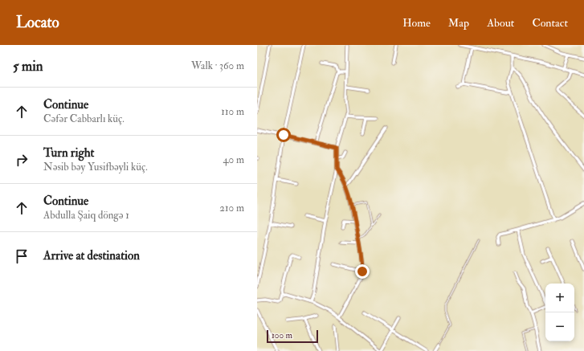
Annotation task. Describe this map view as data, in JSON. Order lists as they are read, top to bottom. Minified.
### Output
{"scale_bar":"100 m","page":{"header":"Locato","nav":["Home","Map","About","Contact"],"heading":["5 min","Walk · 360 m"],"list":[["Continue","Cəfər Cabbarlı küç.","110 m"],["Turn right","Nəsib bəy Yusifbəyli küç.","40 m"],["Continue","Abdulla Şaiq döngə 1","210 m"],"Arrive at destination"],"map_buttons":["+","−"],"scale":"100 m"}}
